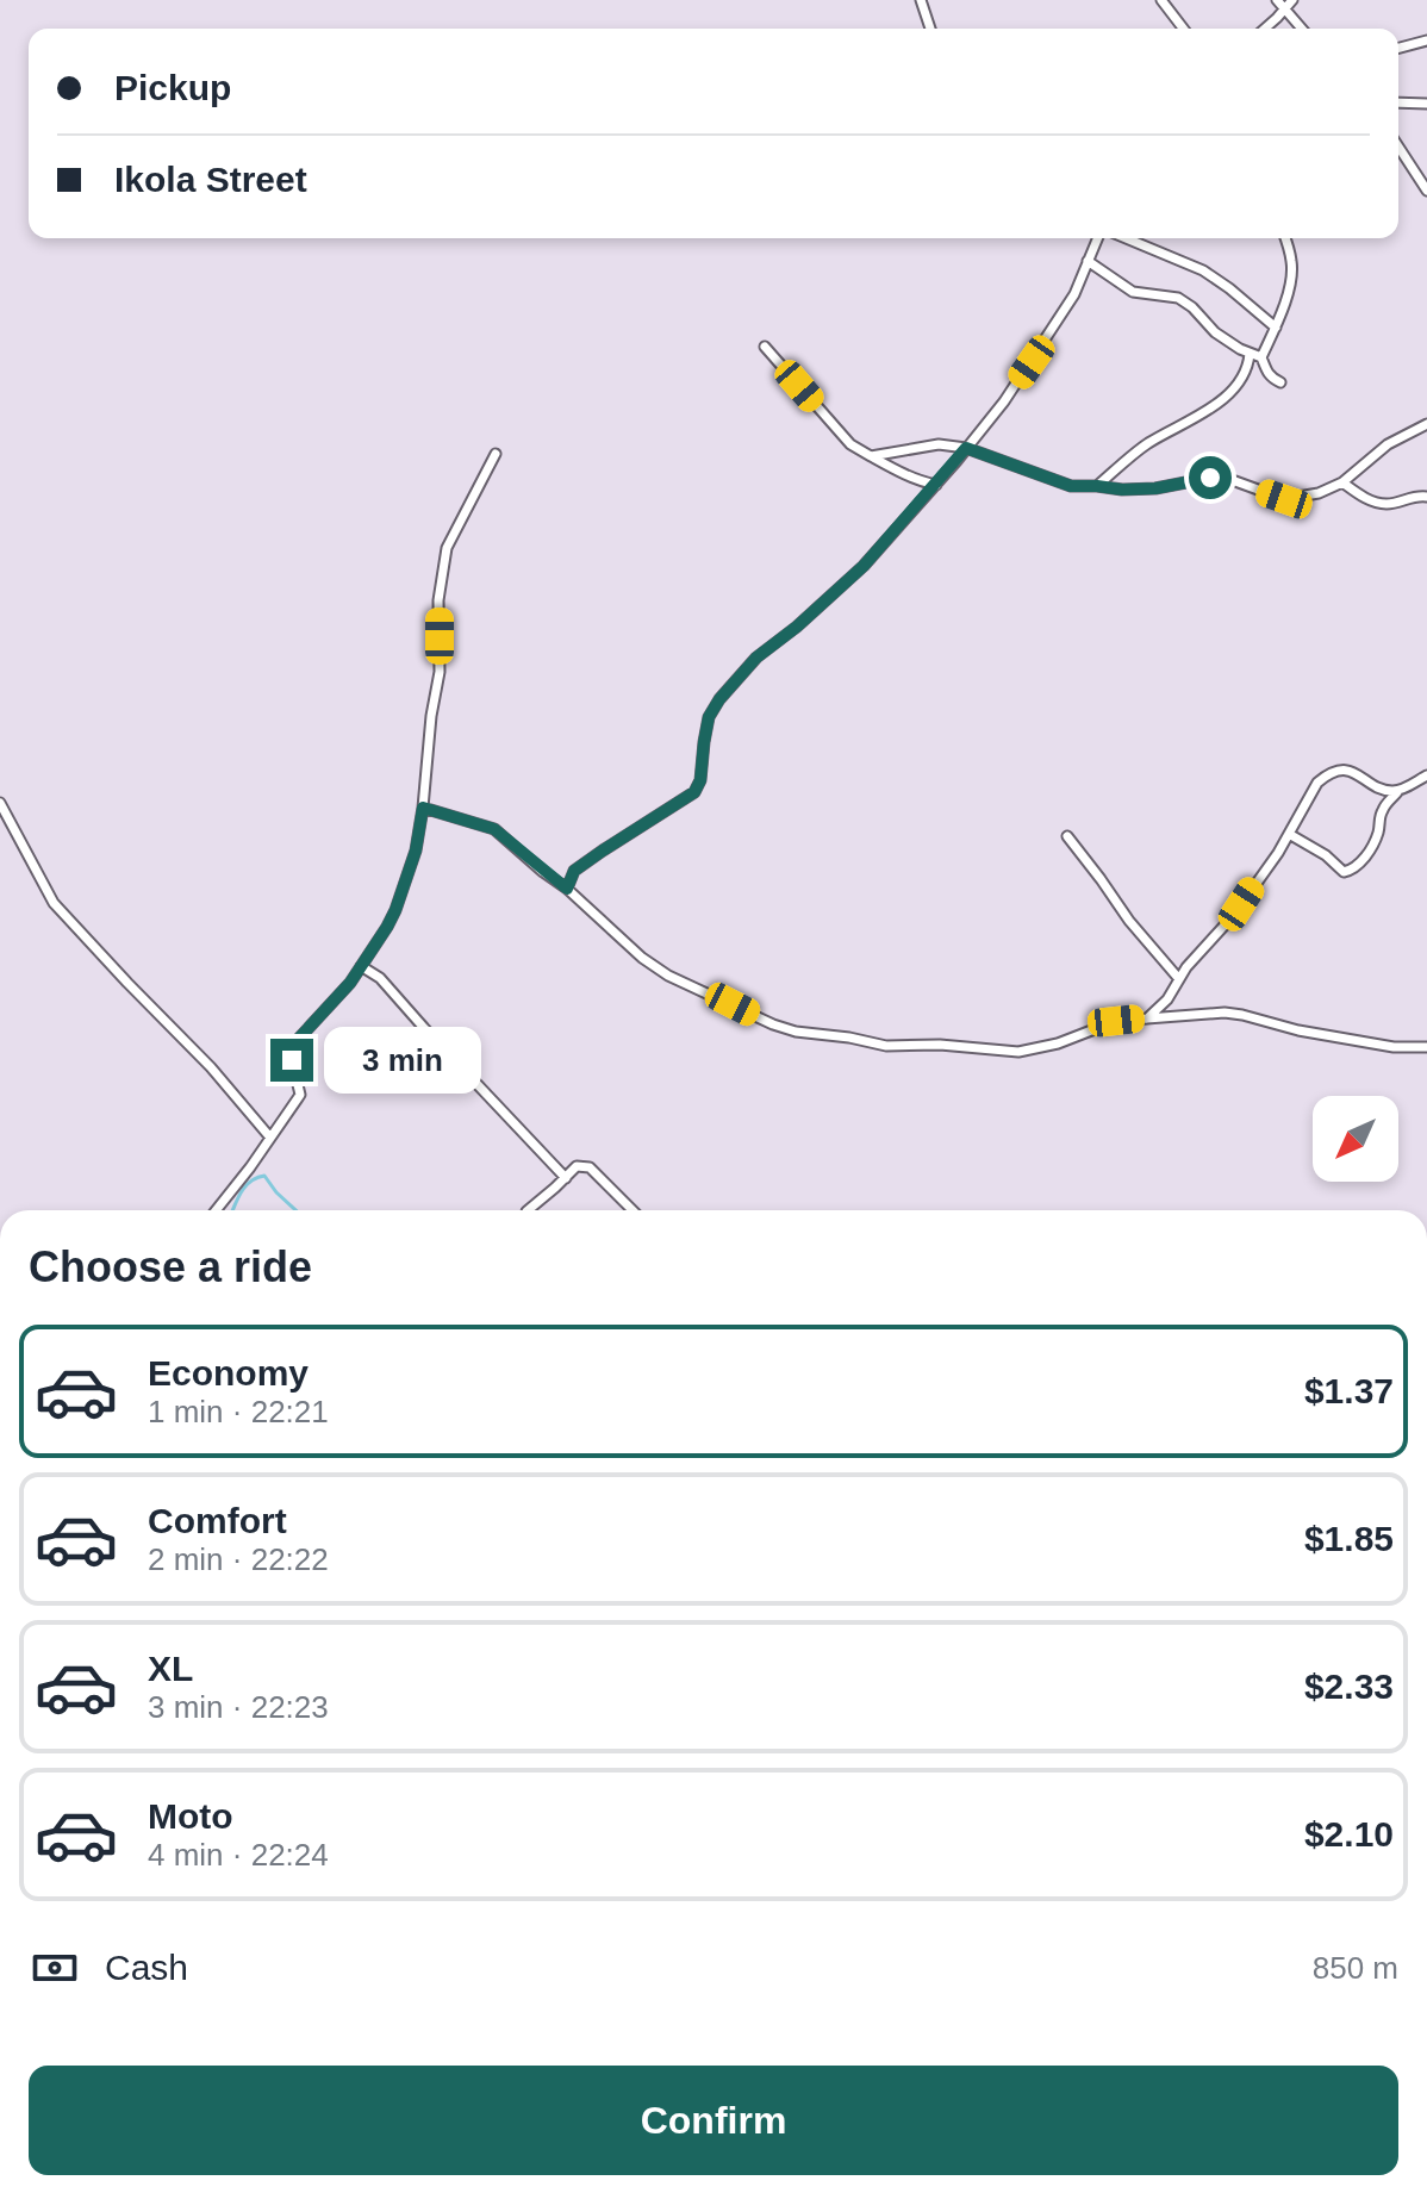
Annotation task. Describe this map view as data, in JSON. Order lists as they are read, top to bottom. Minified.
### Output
{"north":"bottom left","page":{"banner":["Pickup","Ikola Street"],"bubble":"3 min","heading":"Choose a ride","list":[{"name":"Economy","note":"1 min · 22:21","value":"$1.37"},{"name":"Comfort","note":"2 min · 22:22","value":"$1.85"},{"name":"XL","note":"3 min · 22:23","value":"$2.33"},{"name":"Moto","note":"4 min · 22:24","value":"$2.10"}],"pay":["Cash","850 m"],"buttons":"Confirm"}}
